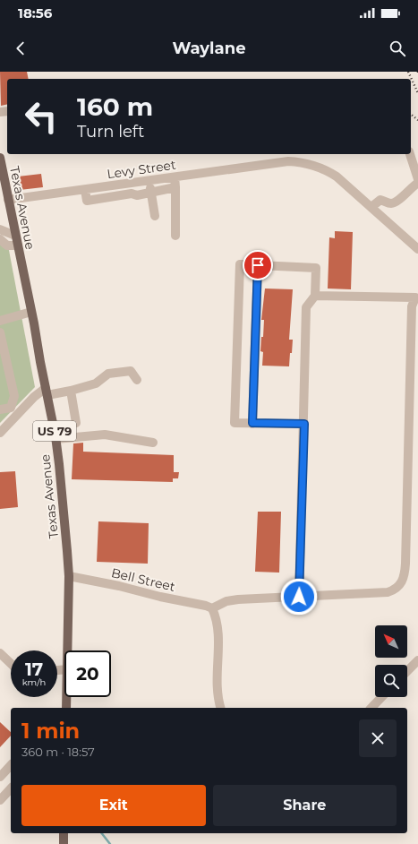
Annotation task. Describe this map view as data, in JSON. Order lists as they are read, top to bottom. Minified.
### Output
{"streets":{"main road":["Texas Avenue","US 79"],"street":["Levy Street","Bell Street"]},"crossings":[["Levy Street","Texas Avenue"],["Texas Avenue","Bell Street"]],"north":"top left","page":{"status":"18:56","header":"Waylane","turn":["160 m","Turn left"],"speed":"17 km/h","limit":"20","heading":["1 min","360 m · 18:57"],"buttons":["Exit","Share"]}}
